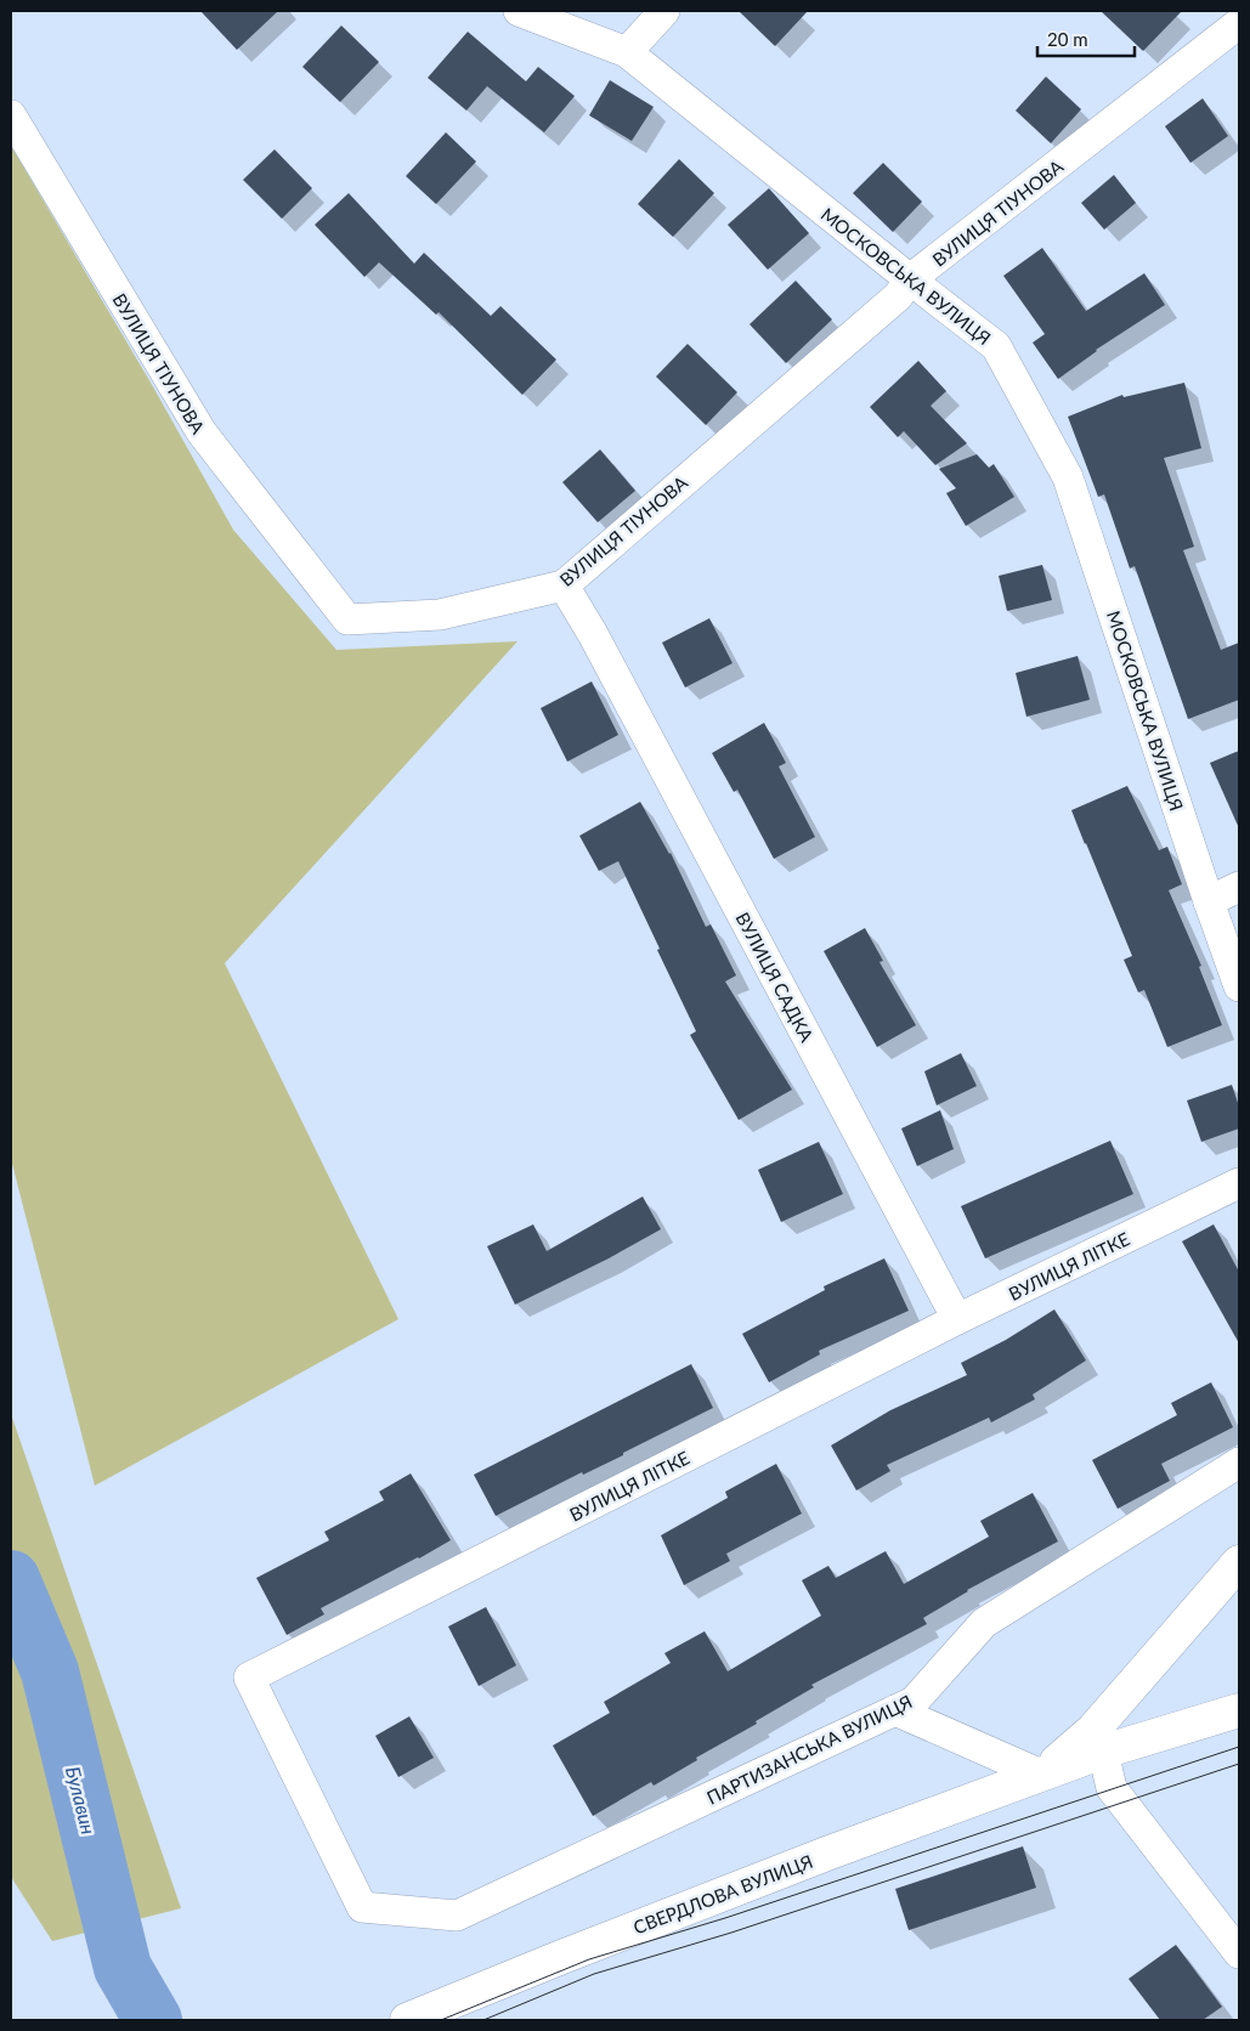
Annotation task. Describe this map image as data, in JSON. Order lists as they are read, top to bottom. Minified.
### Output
{"streets":{"street":["ВУЛИЦЯ ТІУНОВА","МОСКОВСЬКА ВУЛИЦЯ","ВУЛИЦЯ САДКА","ВУЛИЦЯ ЛІТКЕ","ПАРТИЗАНСЬКА ВУЛИЦЯ","СВЕРДЛОВА ВУЛИЦЯ"]},"crossings":[["ВУЛИЦЯ ТІУНОВА","МОСКОВСЬКА ВУЛИЦЯ"],["ВУЛИЦЯ ТІУНОВА","ВУЛИЦЯ САДКА"],["ВУЛИЦЯ САДКА","ВУЛИЦЯ ЛІТКЕ"],["ВУЛИЦЯ ЛІТКЕ","ПАРТИЗАНСЬКА ВУЛИЦЯ"]],"water":["Булавин"],"scale_bar":"20 m"}
